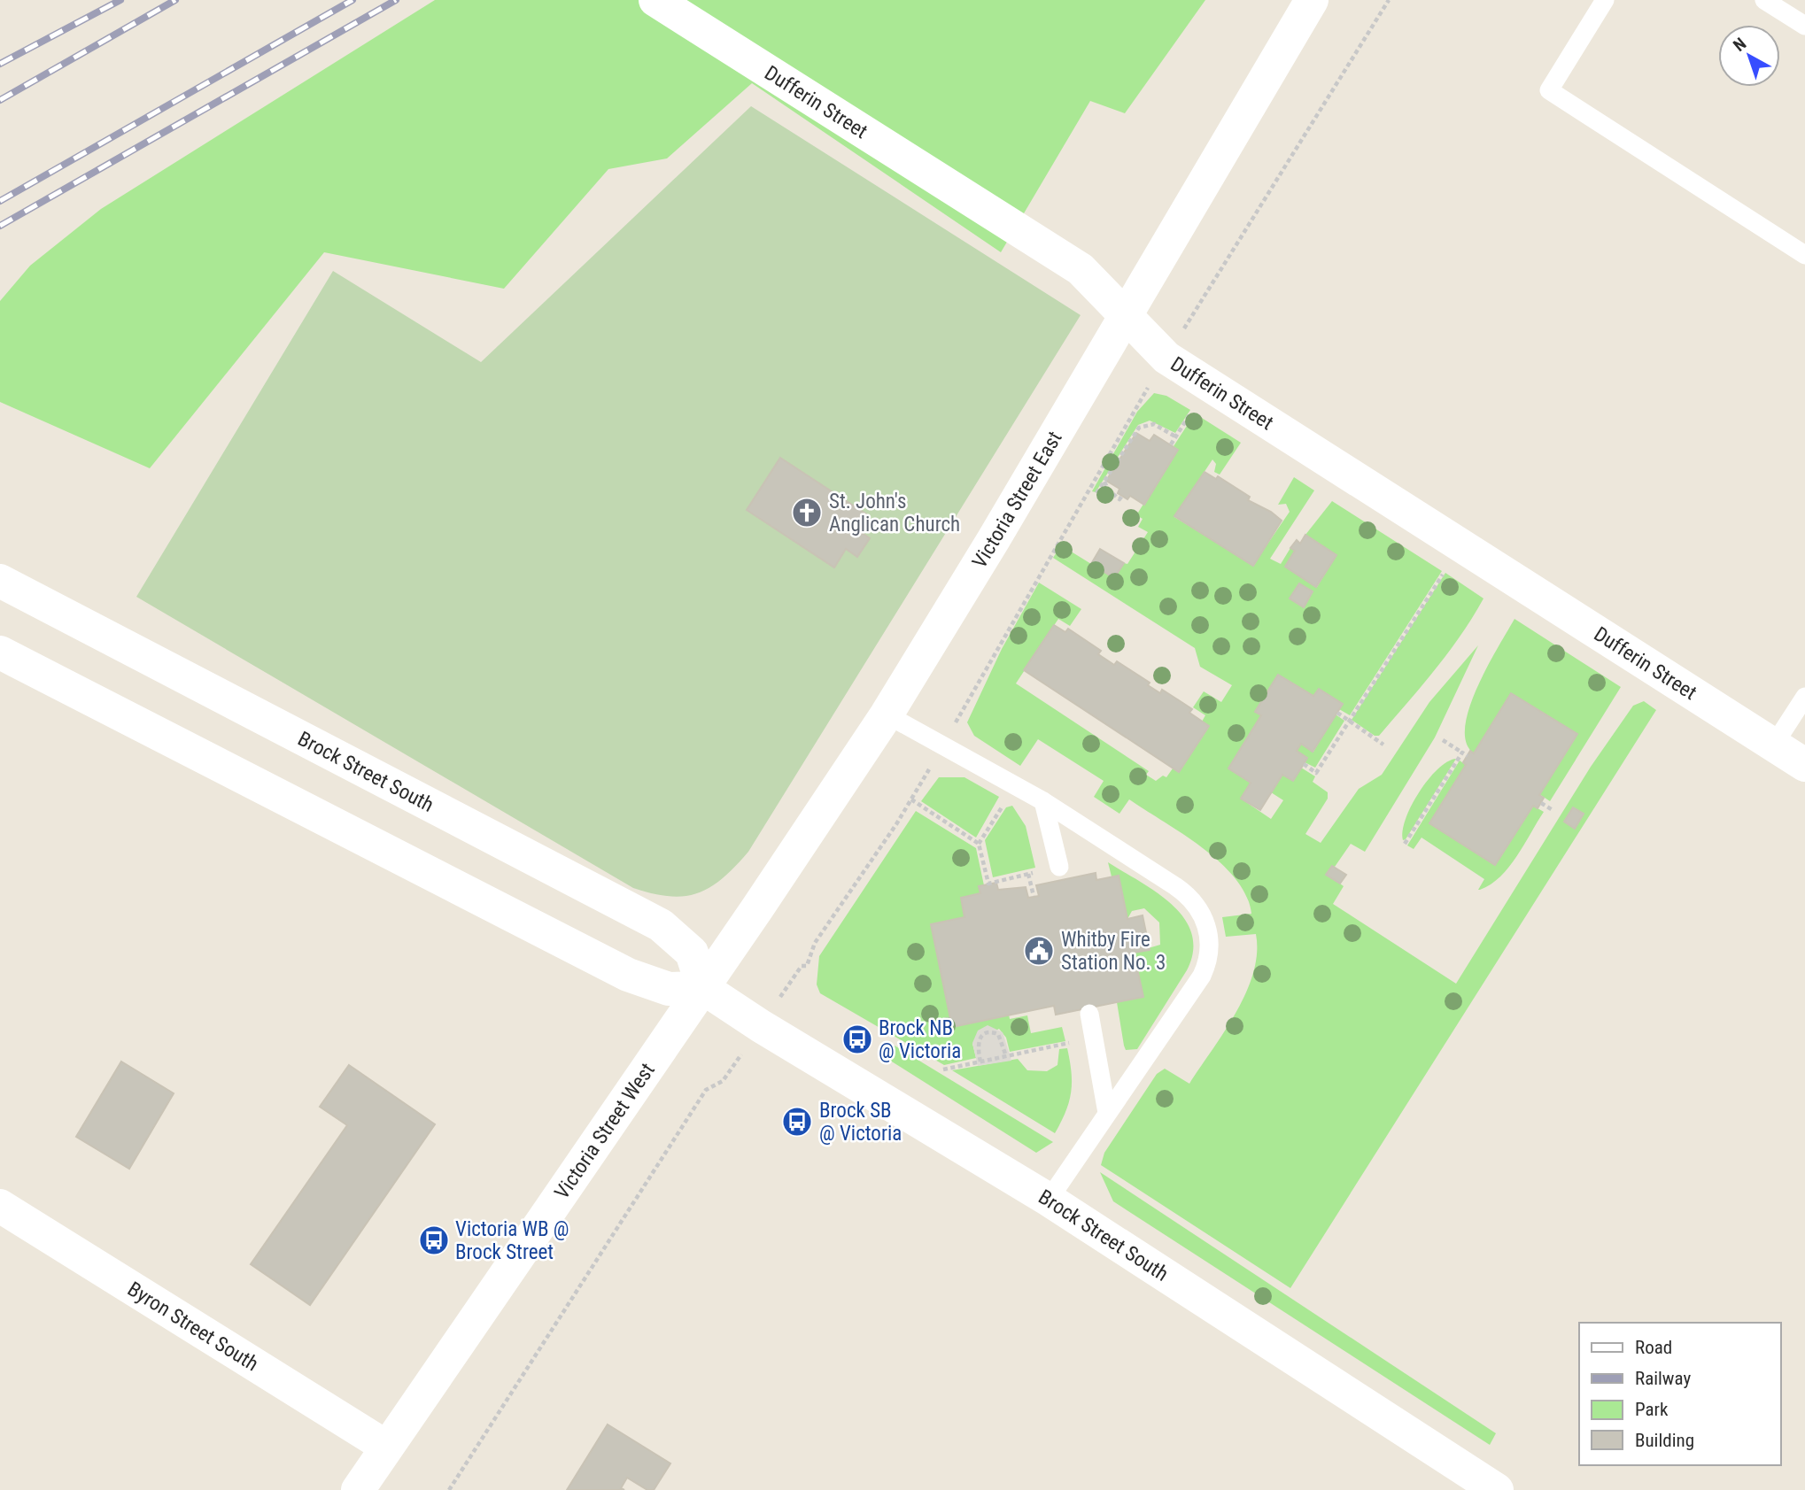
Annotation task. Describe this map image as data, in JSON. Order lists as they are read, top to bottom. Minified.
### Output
{"streets":{"main road":["Dufferin Street","Victoria Street East","Brock Street South","Victoria Street West","Byron Street South"]},"crossings":[["Dufferin Street","Victoria Street East"],["Victoria Street East","Brock Street South"],["Victoria Street East","Victoria Street West"],["Brock Street South","Victoria Street West"],["Victoria Street West","Byron Street South"]],"places":{"church":["St. John's Anglican Church"],"public building":["Whitby Fire Station No. 3"],"bus stop":["Brock NB @ Victoria","Brock SB @ Victoria","Victoria WB @ Brock Street"]},"legend":["Road","Railway","Park","Building"],"north":"top left"}
